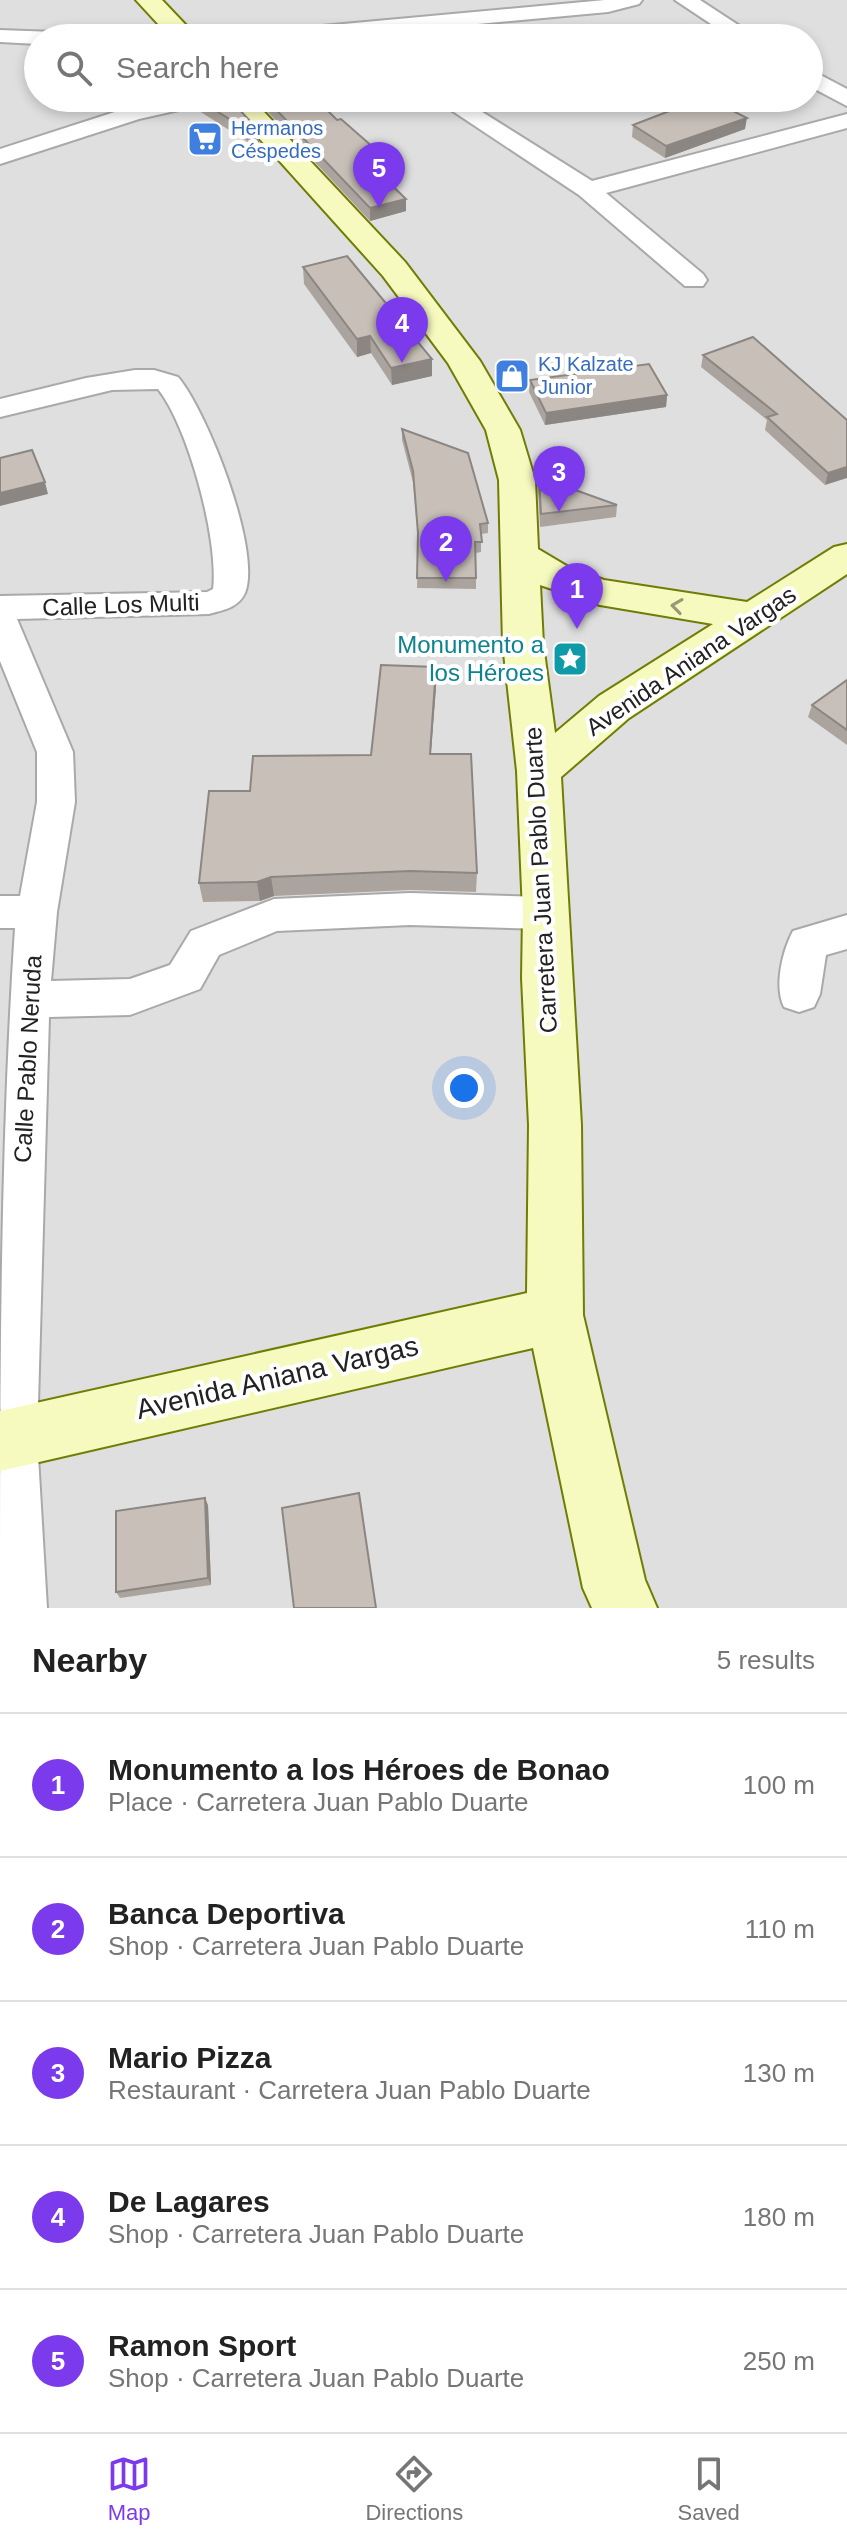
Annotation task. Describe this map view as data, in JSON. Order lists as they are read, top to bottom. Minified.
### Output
{"streets":{"main road":["Avenida Aniana Vargas","Carretera Juan Pablo Duarte"],"street":["Calle Los Multi","Calle Pablo Neruda"]},"crossings":[["Avenida Aniana Vargas","Carretera Juan Pablo Duarte"],["Avenida Aniana Vargas","Calle Pablo Neruda"]],"places":{"supermarket":["Hermanos Céspedes"],"shop":["KJ Kalzate Junior"],"place":["Monumento a los Héroes"]},"page":{"search":"Search here","pins":["5","4","3","2","1"],"heading":["Nearby","5 results"],"list":[{"mark":"1","name":"Monumento a los Héroes de Bonao","note":"Place · Carretera Juan Pablo Duarte","value":"100 m"},{"mark":"2","name":"Banca Deportiva","note":"Shop · Carretera Juan Pablo Duarte","value":"110 m"},{"mark":"3","name":"Mario Pizza","note":"Restaurant · Carretera Juan Pablo Duarte","value":"130 m"},{"mark":"4","name":"De Lagares","note":"Shop · Carretera Juan Pablo Duarte","value":"180 m"},{"mark":"5","name":"Ramon Sport","note":"Shop · Carretera Juan Pablo Duarte","value":"250 m"}],"nav":["Map","Directions","Saved"]}}
